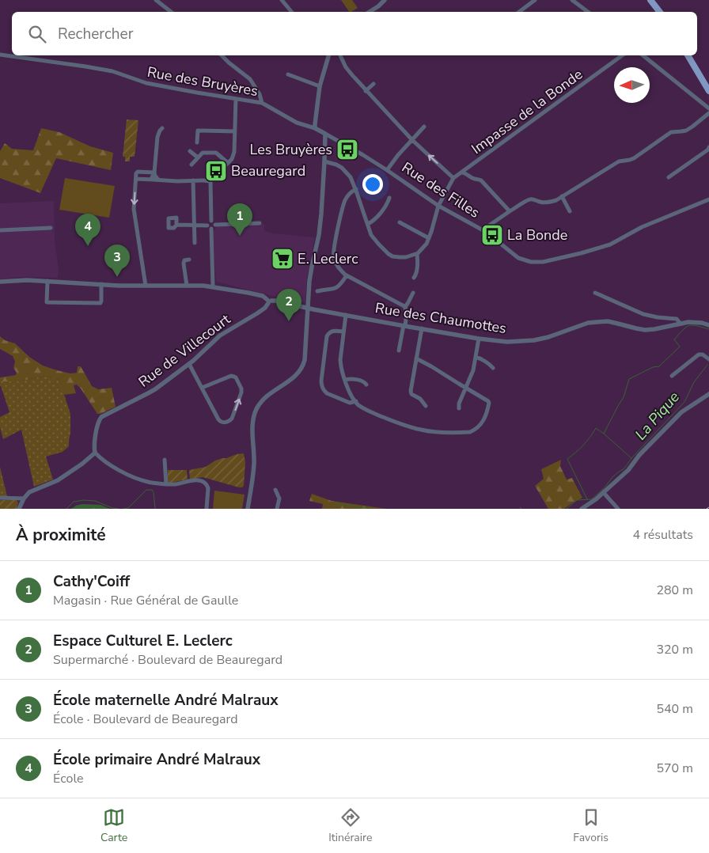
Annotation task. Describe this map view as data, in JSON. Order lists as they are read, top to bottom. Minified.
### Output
{"streets":{"street":["Rue des Bruyères","Impasse de la Bonde","Rue des Filles","Rue des Chaumottes","Rue de Villecourt"]},"crossings":[["Rue des Bruyères","Rue des Filles"],["Rue des Chaumottes","Rue de Villecourt"]],"water":["La Pique"],"places":{"bus stop":["Les Bruyères","Beauregard","La Bonde"],"supermarket":["E. Leclerc"]},"north":"left","page":{"search":"Rechercher","pins":["1","4","3","2"],"heading":["À proximité","4 résultats"],"list":[{"mark":"1","name":"Cathy'Coiff","note":"Magasin · Rue Général de Gaulle","value":"280 m"},{"mark":"2","name":"Espace Culturel E. Leclerc","note":"Supermarché · Boulevard de Beauregard","value":"320 m"},{"mark":"3","name":"École maternelle André Malraux","note":"École · Boulevard de Beauregard","value":"540 m"},{"mark":"4","name":"École primaire André Malraux","note":"École","value":"570 m"}],"nav":["Carte","Itinéraire","Favoris"]}}
